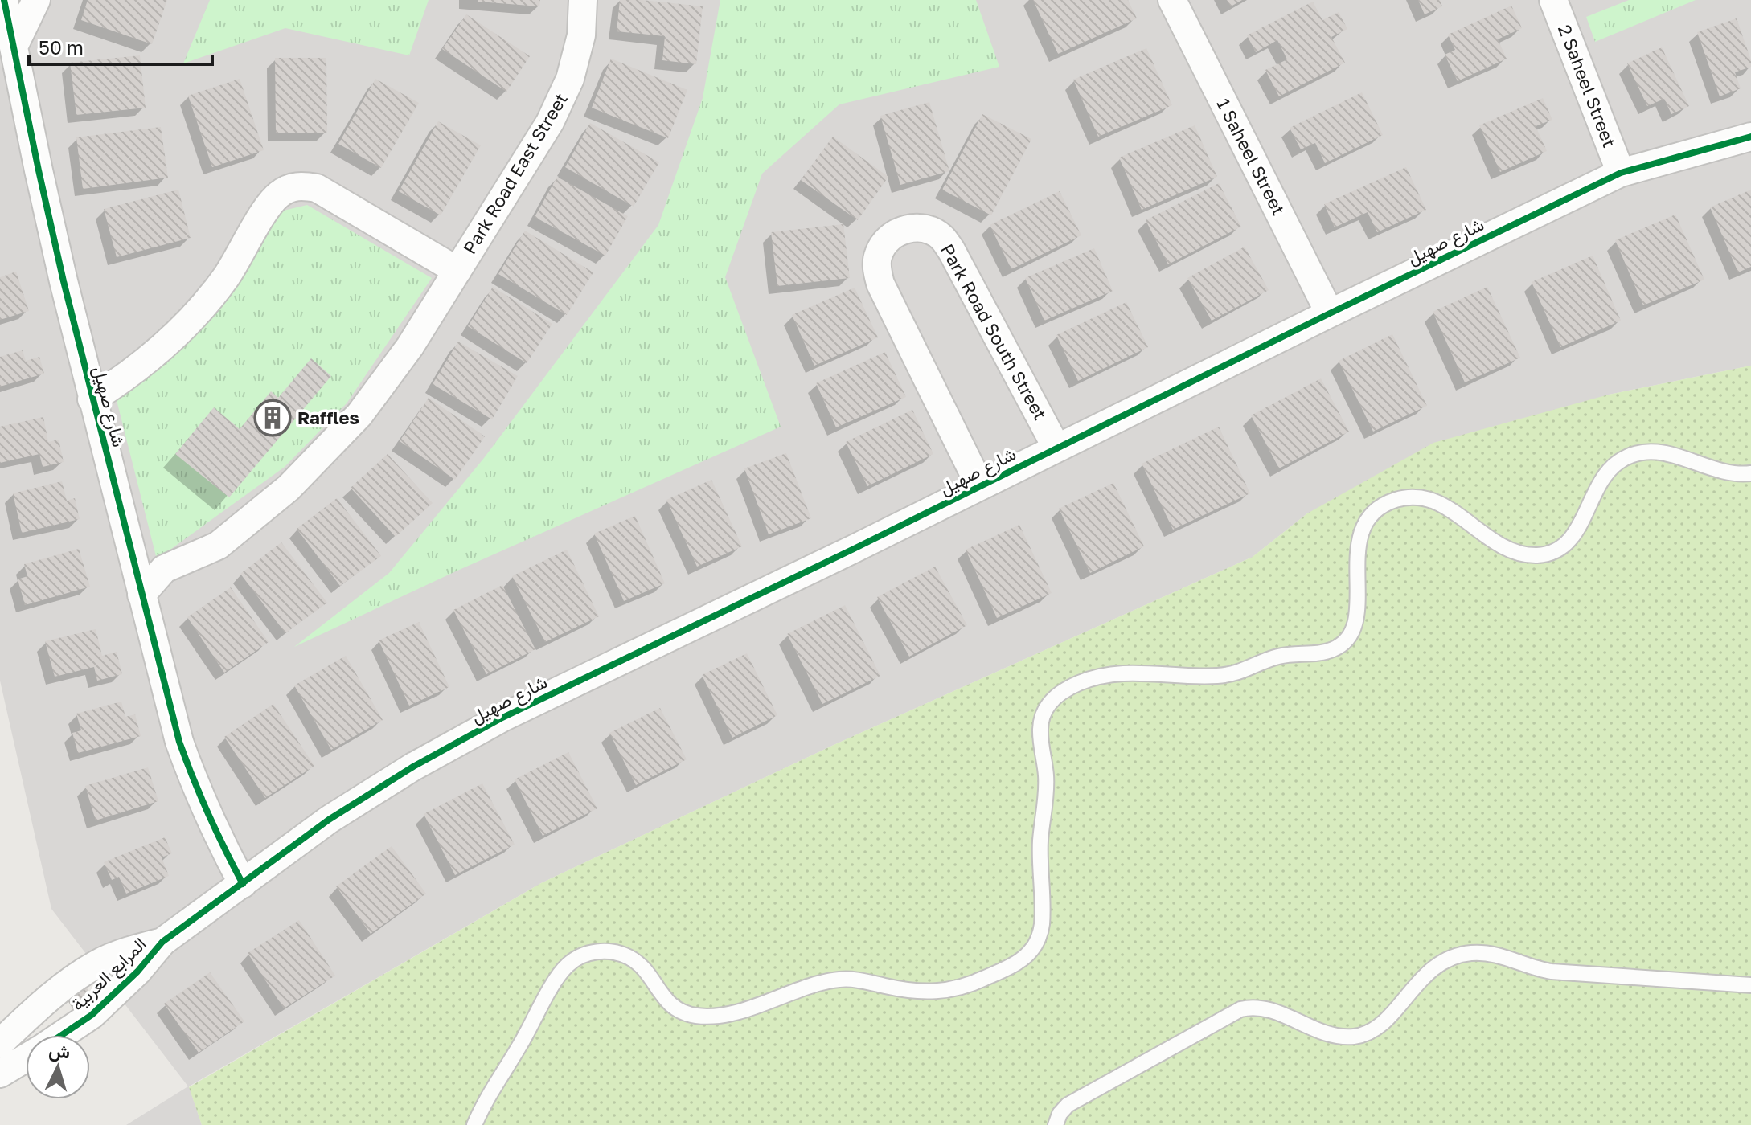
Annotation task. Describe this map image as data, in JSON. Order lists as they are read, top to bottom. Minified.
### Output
{"streets":{"street":["2 Saheel Street","1 Saheel Street","Park Road East Street","شارع صهيل","Park Road South Street","المرابع العربية"]},"crossings":[["2 Saheel Street","شارع صهيل"],["1 Saheel Street","شارع صهيل"],["Park Road East Street","شارع صهيل"],["شارع صهيل","Park Road South Street"],["شارع صهيل","المرابع العربية"]],"places":{"building":["Raffles"]},"scale_bar":"50 m","north":"top"}
